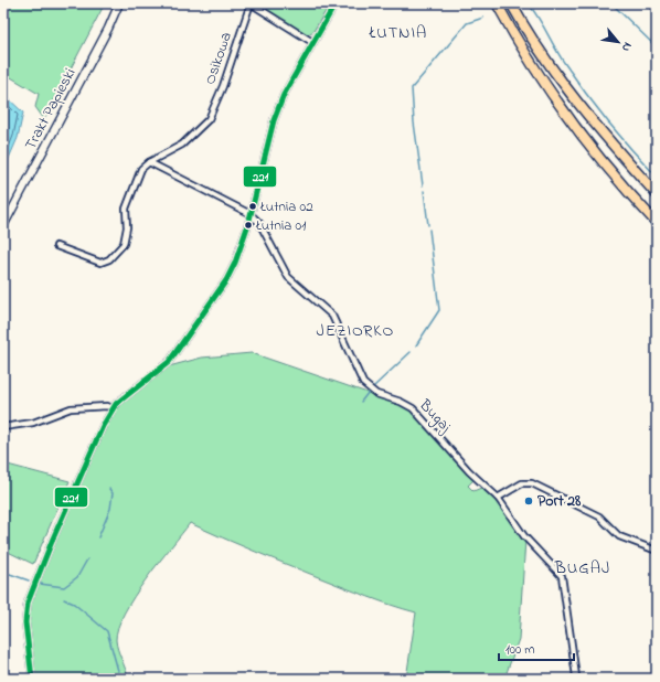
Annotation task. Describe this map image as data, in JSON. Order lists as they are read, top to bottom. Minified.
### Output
{"streets":{"street":["Osikowa","Trakt Papieski","Bugaj"]},"districts":["ŁUTNIA","JEZIORKO","BUGAJ"],"places":["Łutnia 02","Łutnia 01","Port 28"],"lines":["transit line 221"],"scale_bar":"100 m","north":"bottom right"}
